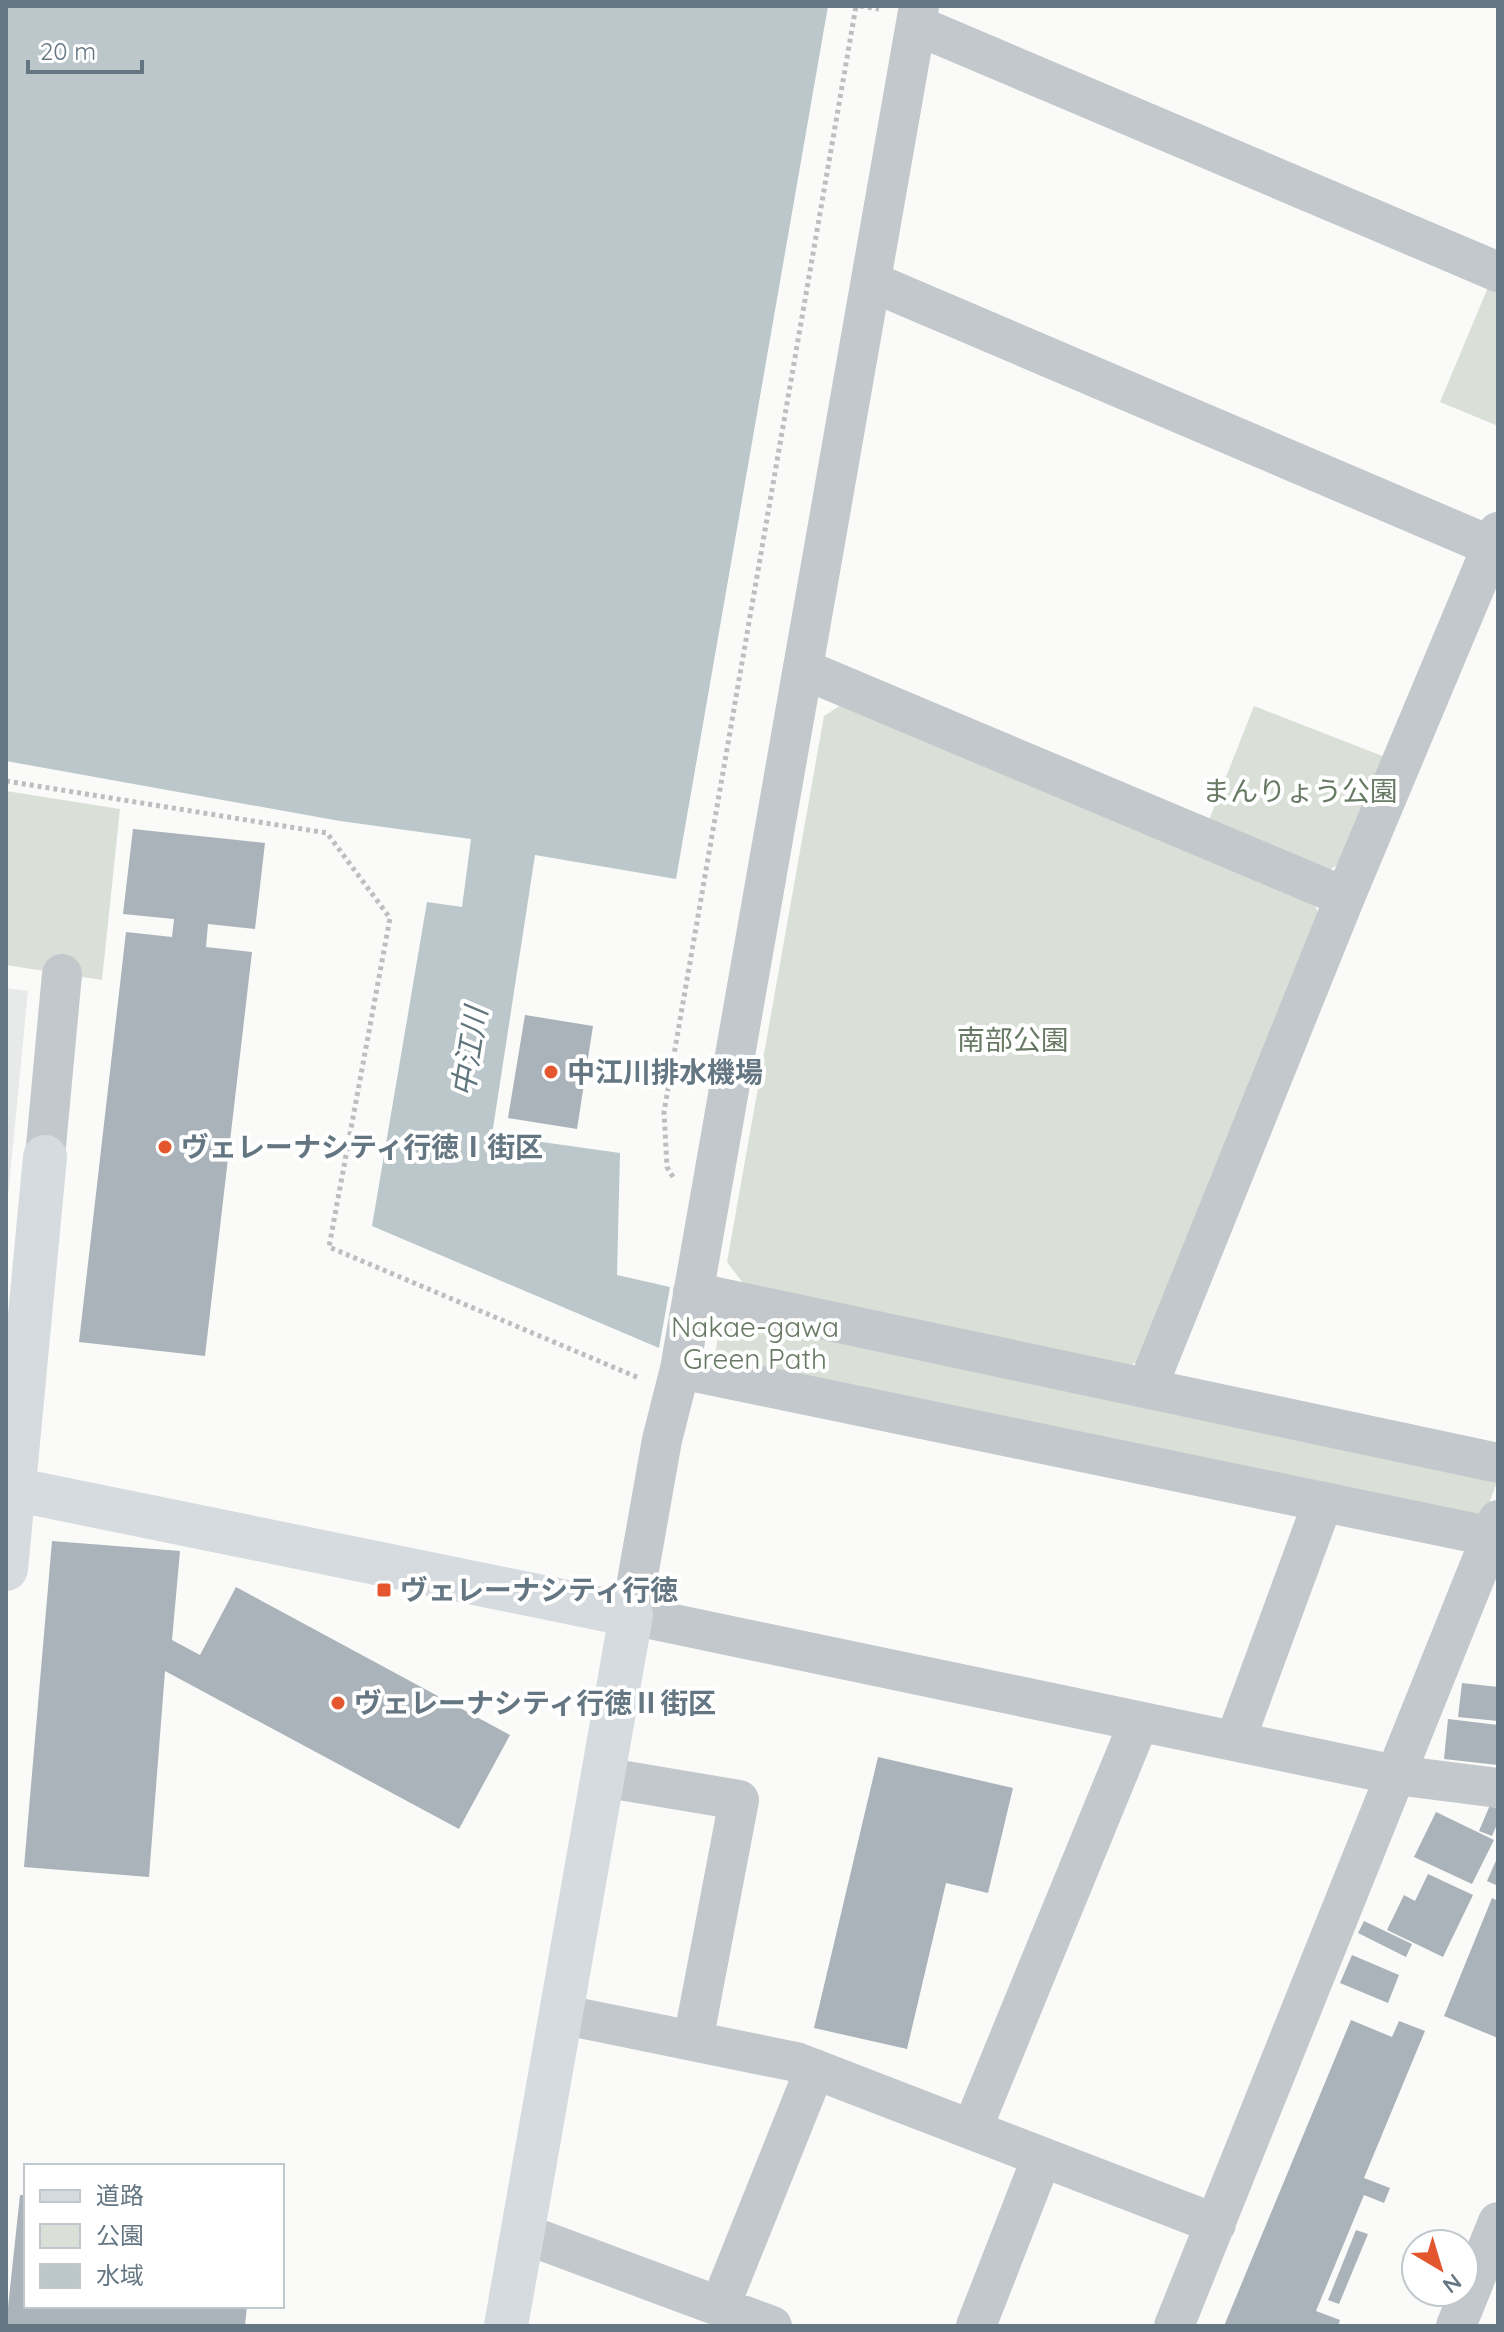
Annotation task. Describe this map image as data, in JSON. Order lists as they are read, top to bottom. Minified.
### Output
{"water":["中江川"],"parks":["まんりょう公園","南部公園","Nakae-gawa Green Path"],"places":{"other":["中江川排水機場","ヴェレーナシティ行徳Ⅰ街区","ヴェレーナシティ行徳Ⅱ街区"],"transit":["ヴェレーナシティ行徳"]},"legend":["道路","公園","水域"],"scale_bar":"20 m","north":"bottom right"}
